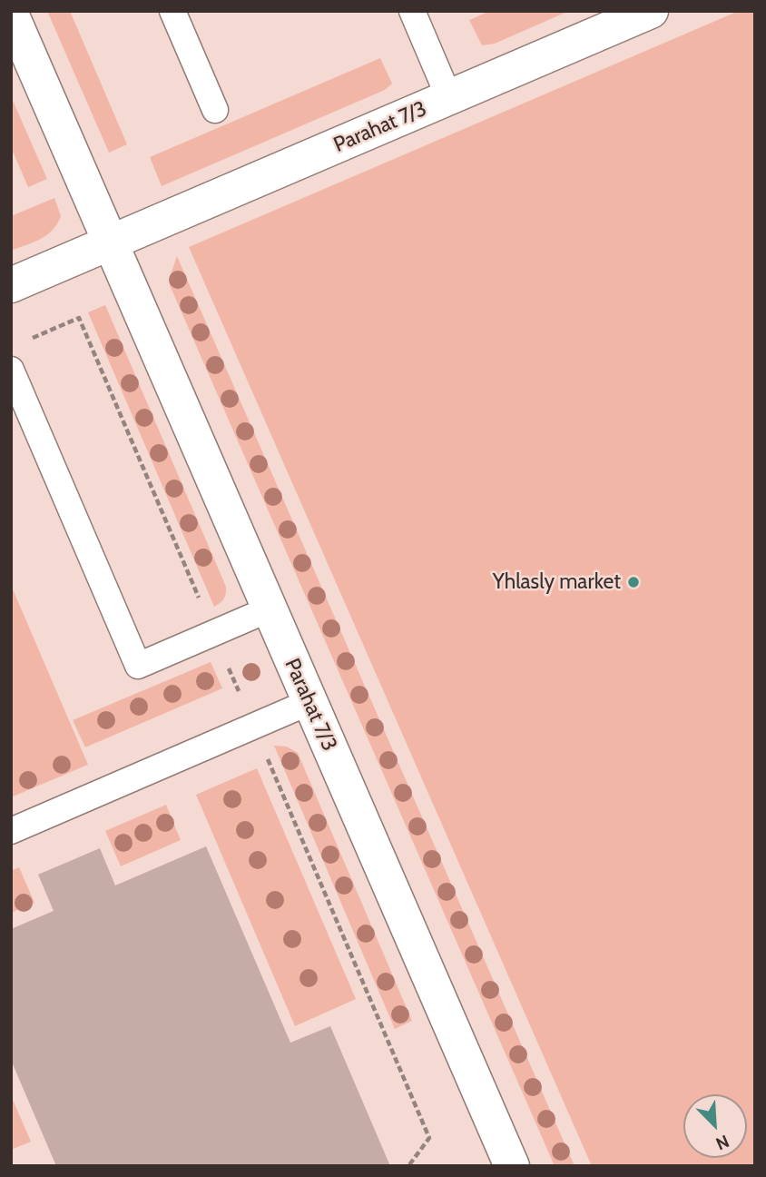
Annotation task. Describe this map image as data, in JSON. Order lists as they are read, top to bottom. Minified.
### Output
{"streets":{"street":["Parahat 7/3"]},"places":["Yhlasly market"],"north":"bottom right"}
